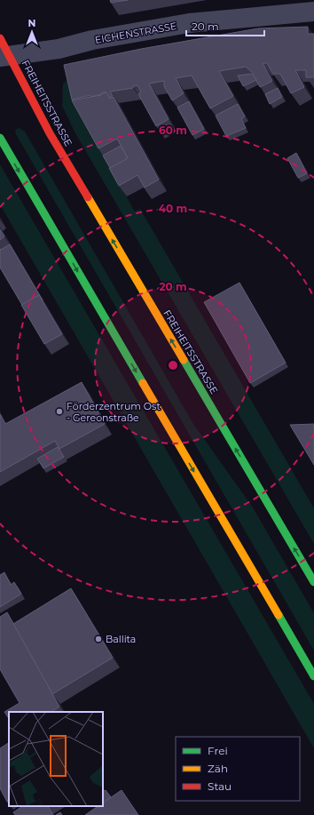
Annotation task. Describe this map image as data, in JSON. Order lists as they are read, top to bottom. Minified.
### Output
{"streets":{"main road":["FREIHEITSSTRASSE"],"street":["EICHENSTRASSE"]},"crossings":[["EICHENSTRASSE","FREIHEITSSTRASSE"]],"places":["Förderzentrum Ost - Gereonstraße","Ballita"],"legend":["Frei","Zäh","Stau"],"scale_bar":"20 m","north":"top","rings":["60 m","40 m","20 m"]}
